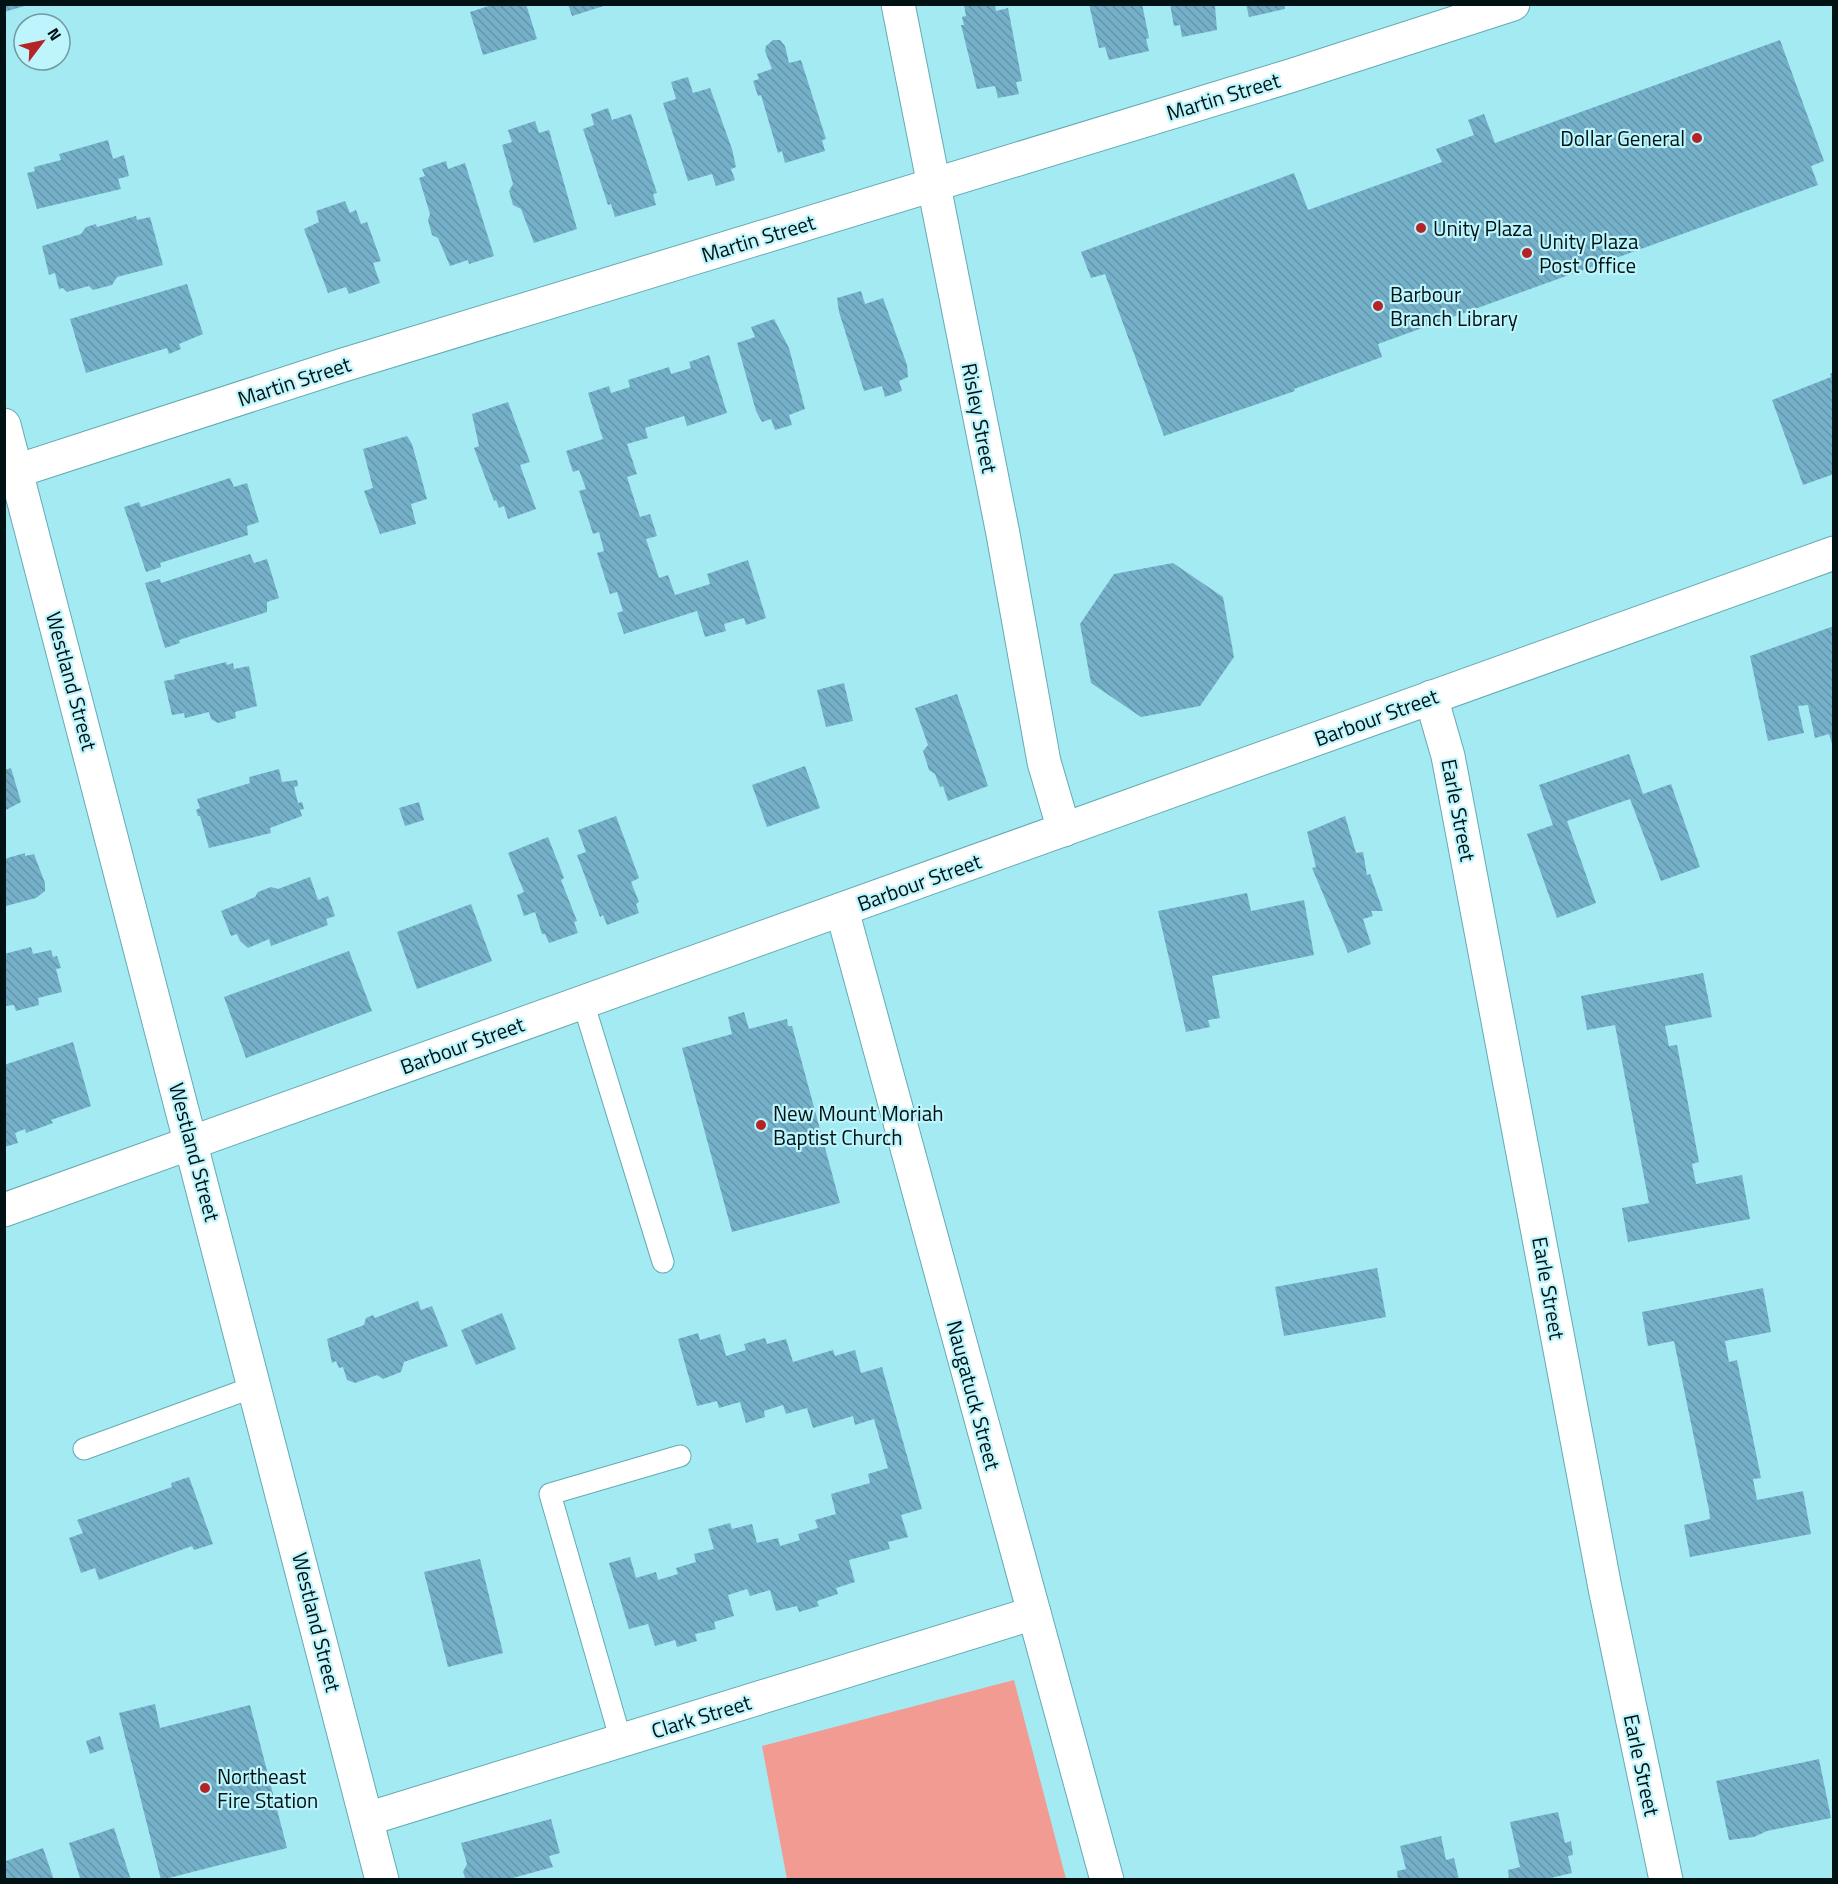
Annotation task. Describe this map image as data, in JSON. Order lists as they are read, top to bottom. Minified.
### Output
{"streets":{"street":["Martin Street","Risley Street","Westland Street","Barbour Street","Earle Street","Naugatuck Street","Clark Street"]},"crossings":[["Martin Street","Risley Street"],["Martin Street","Westland Street"],["Risley Street","Barbour Street"],["Westland Street","Barbour Street"],["Westland Street","Clark Street"],["Barbour Street","Earle Street"],["Barbour Street","Naugatuck Street"],["Naugatuck Street","Clark Street"]],"places":["Dollar General","Unity Plaza","Unity Plaza Post Office","Barbour Branch Library","New Mount Moriah Baptist Church","Northeast Fire Station"],"north":"top right"}
